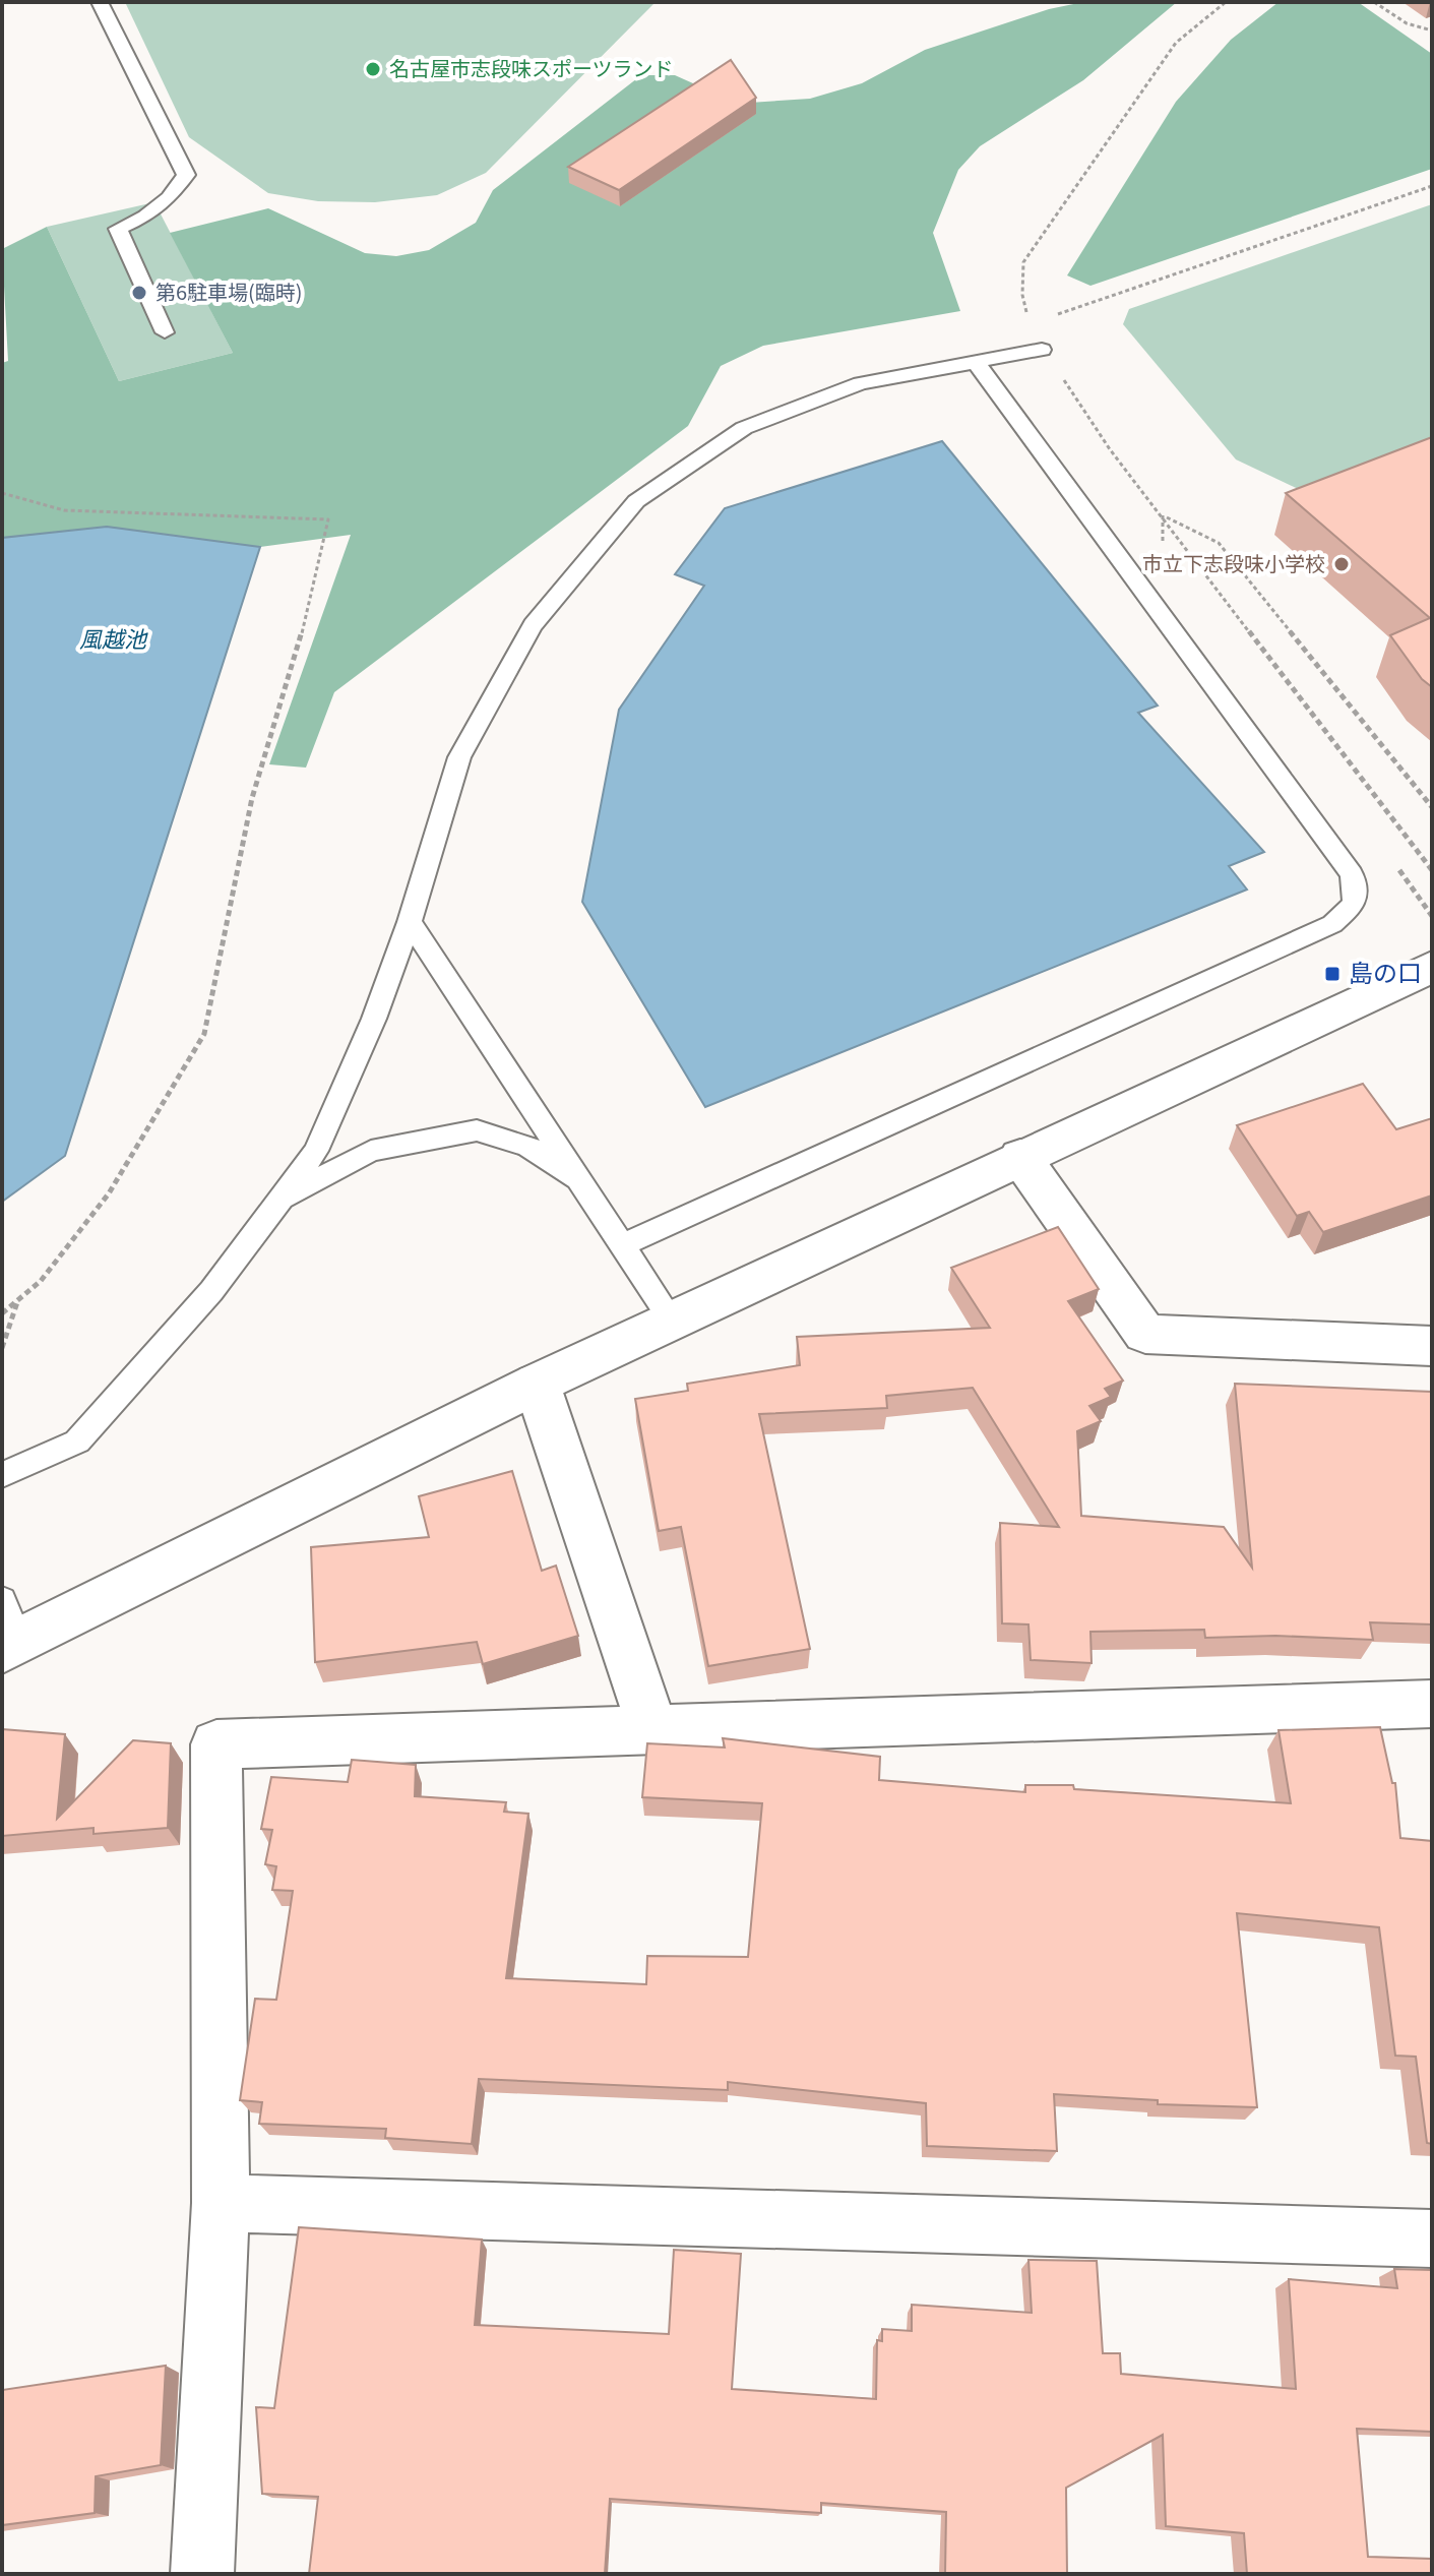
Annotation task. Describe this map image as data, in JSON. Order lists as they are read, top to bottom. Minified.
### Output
{"water":["風越池"],"places":{"other":["名古屋市志段味スポーツランド","第6駐車場(臨時)","市立下志段味小学校"],"transit":["島の口"]}}
